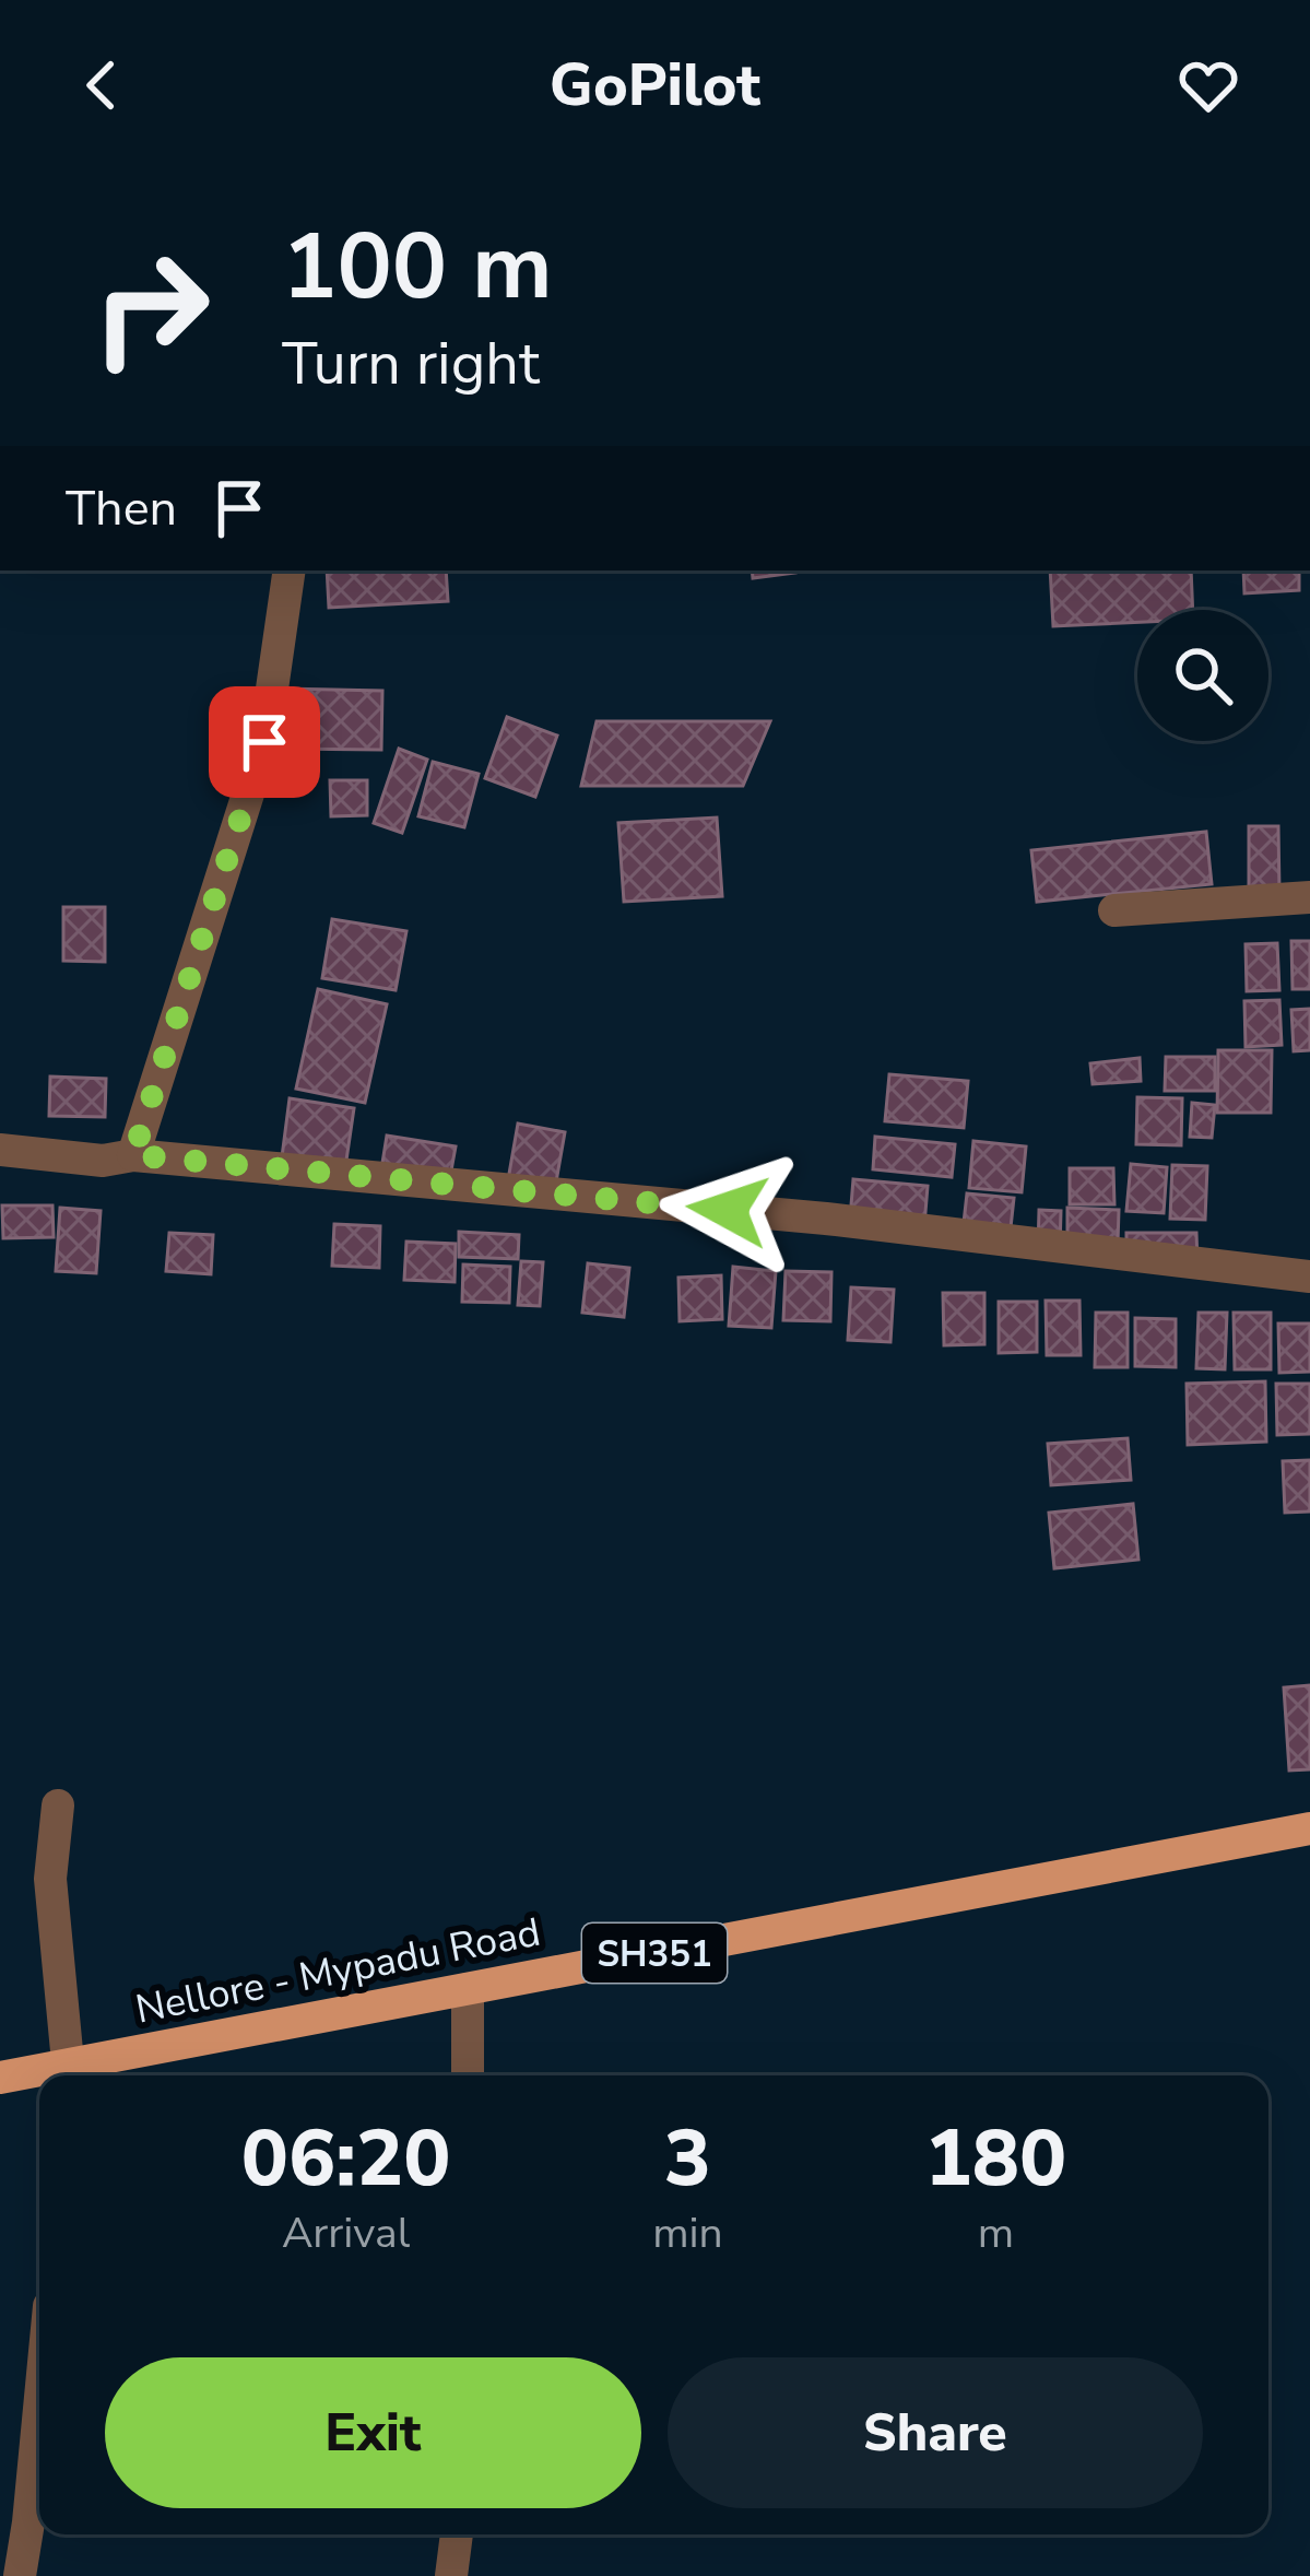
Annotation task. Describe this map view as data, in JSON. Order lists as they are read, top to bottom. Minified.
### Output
{"streets":{"main road":["SH351","Nellore - Mypadu Road"]},"page":{"header":"GoPilot","turn":["100 m","Turn right"],"then":"Then","eta":["06:20","Arrival","3","min","180","m"],"buttons":["Exit","Share"]}}
